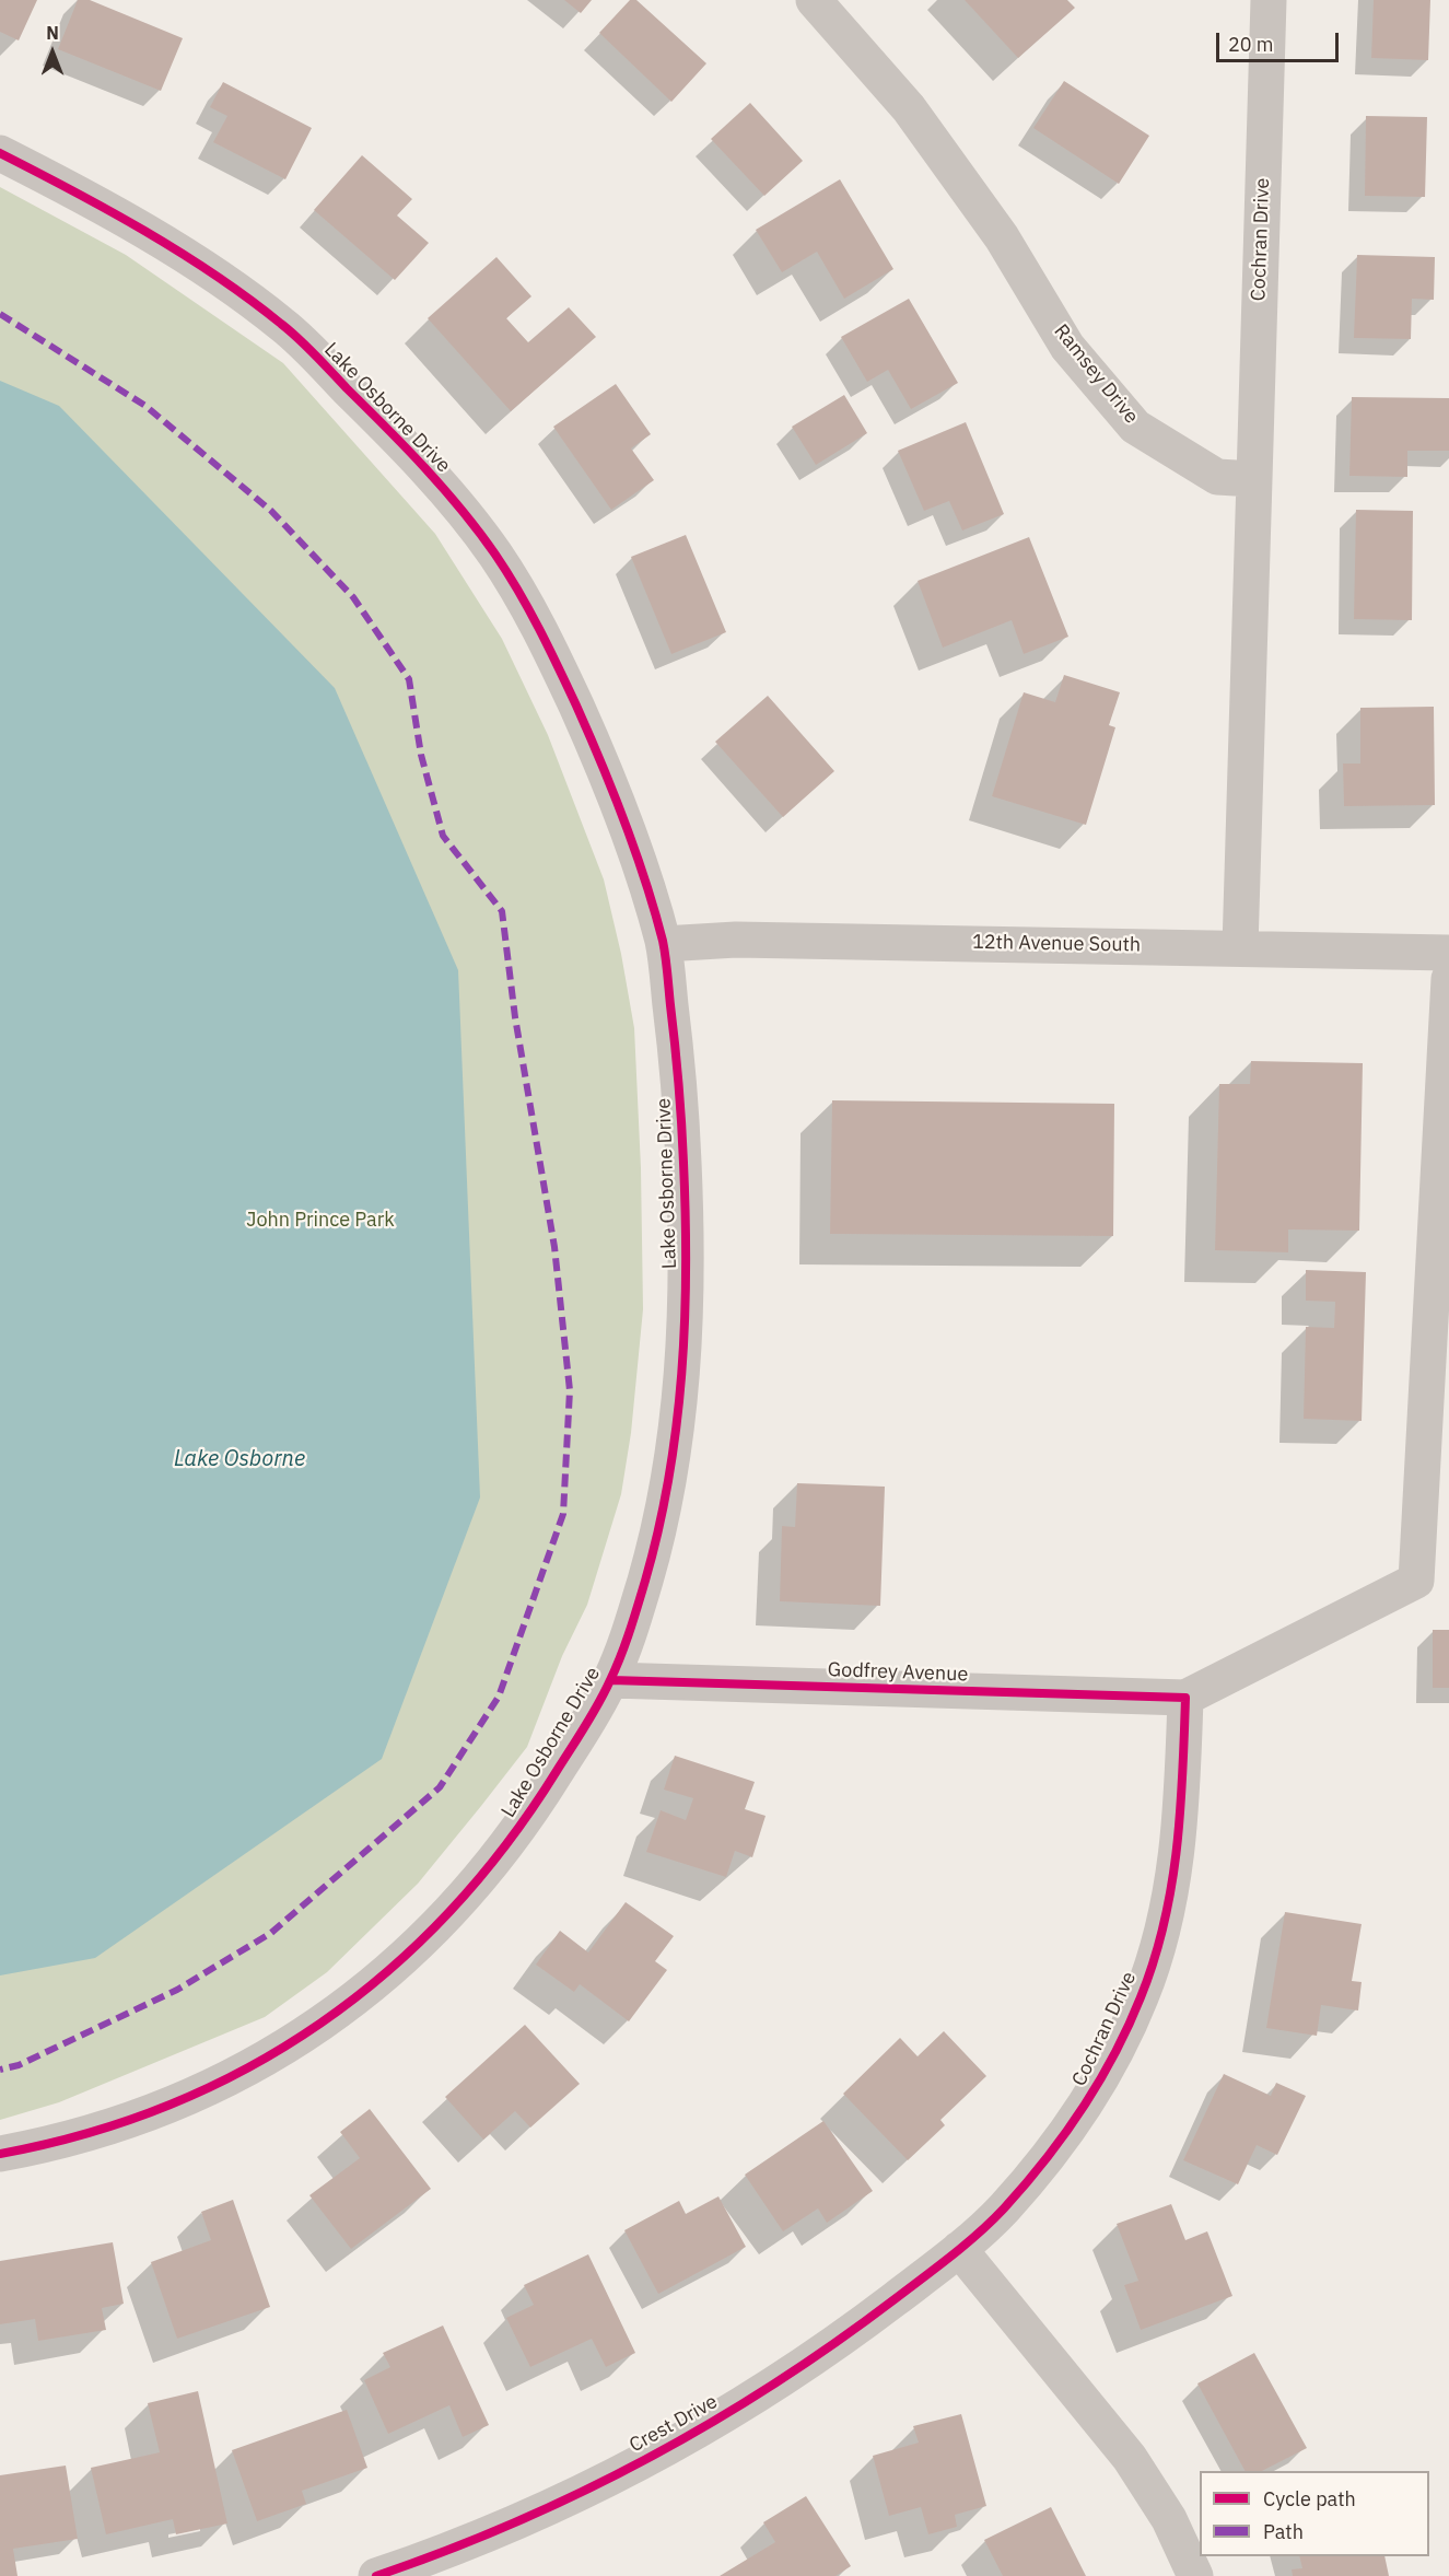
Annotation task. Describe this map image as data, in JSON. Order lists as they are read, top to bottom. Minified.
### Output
{"streets":{"street":["Cochran Drive","Ramsey Drive","Lake Osborne Drive","12th Avenue South","Godfrey Avenue","Crest Drive"]},"crossings":[["Cochran Drive","Ramsey Drive"],["Cochran Drive","Godfrey Avenue"],["Cochran Drive","Crest Drive"],["Lake Osborne Drive","12th Avenue South"],["Lake Osborne Drive","Godfrey Avenue"]],"water":["Lake Osborne"],"parks":["John Prince Park"],"legend":["Cycle path","Path"],"scale_bar":"20 m","north":"top"}
